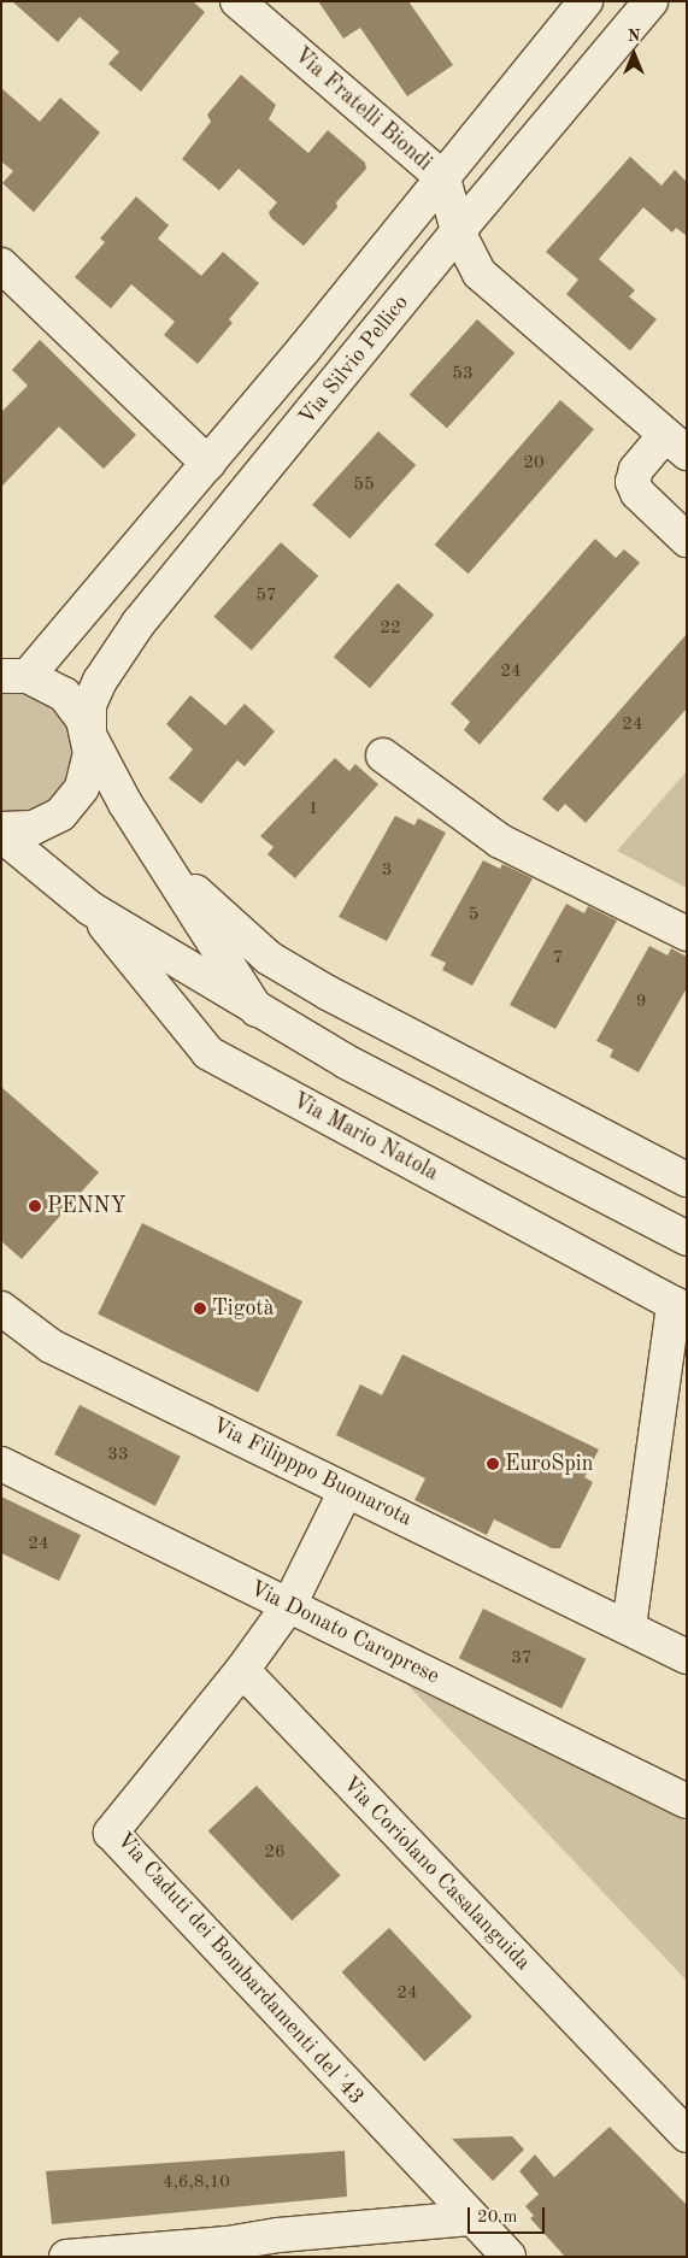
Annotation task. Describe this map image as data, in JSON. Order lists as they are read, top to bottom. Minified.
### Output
{"streets":{"street":["Via Fratelli Biondi","Via Silvio Pellico","Via Mario Natola","Via Filipppo Buonarota","Via Donato Caroprese","Via Coriolano Casalanguida","Via Caduti dei Bombardamenti del '43"]},"crossings":[["Via Fratelli Biondi","Via Silvio Pellico"],["Via Silvio Pellico","Via Mario Natola"],["Via Coriolano Casalanguida","Via Caduti dei Bombardamenti del '43"]],"places":["PENNY","Tigotà","EuroSpin"],"house_numbers":["53","20","55","57","22","24","24","1","3","5","7","9","33","24","37","26","24","4,6,8,10"],"scale_bar":"20 m","north":"top"}
